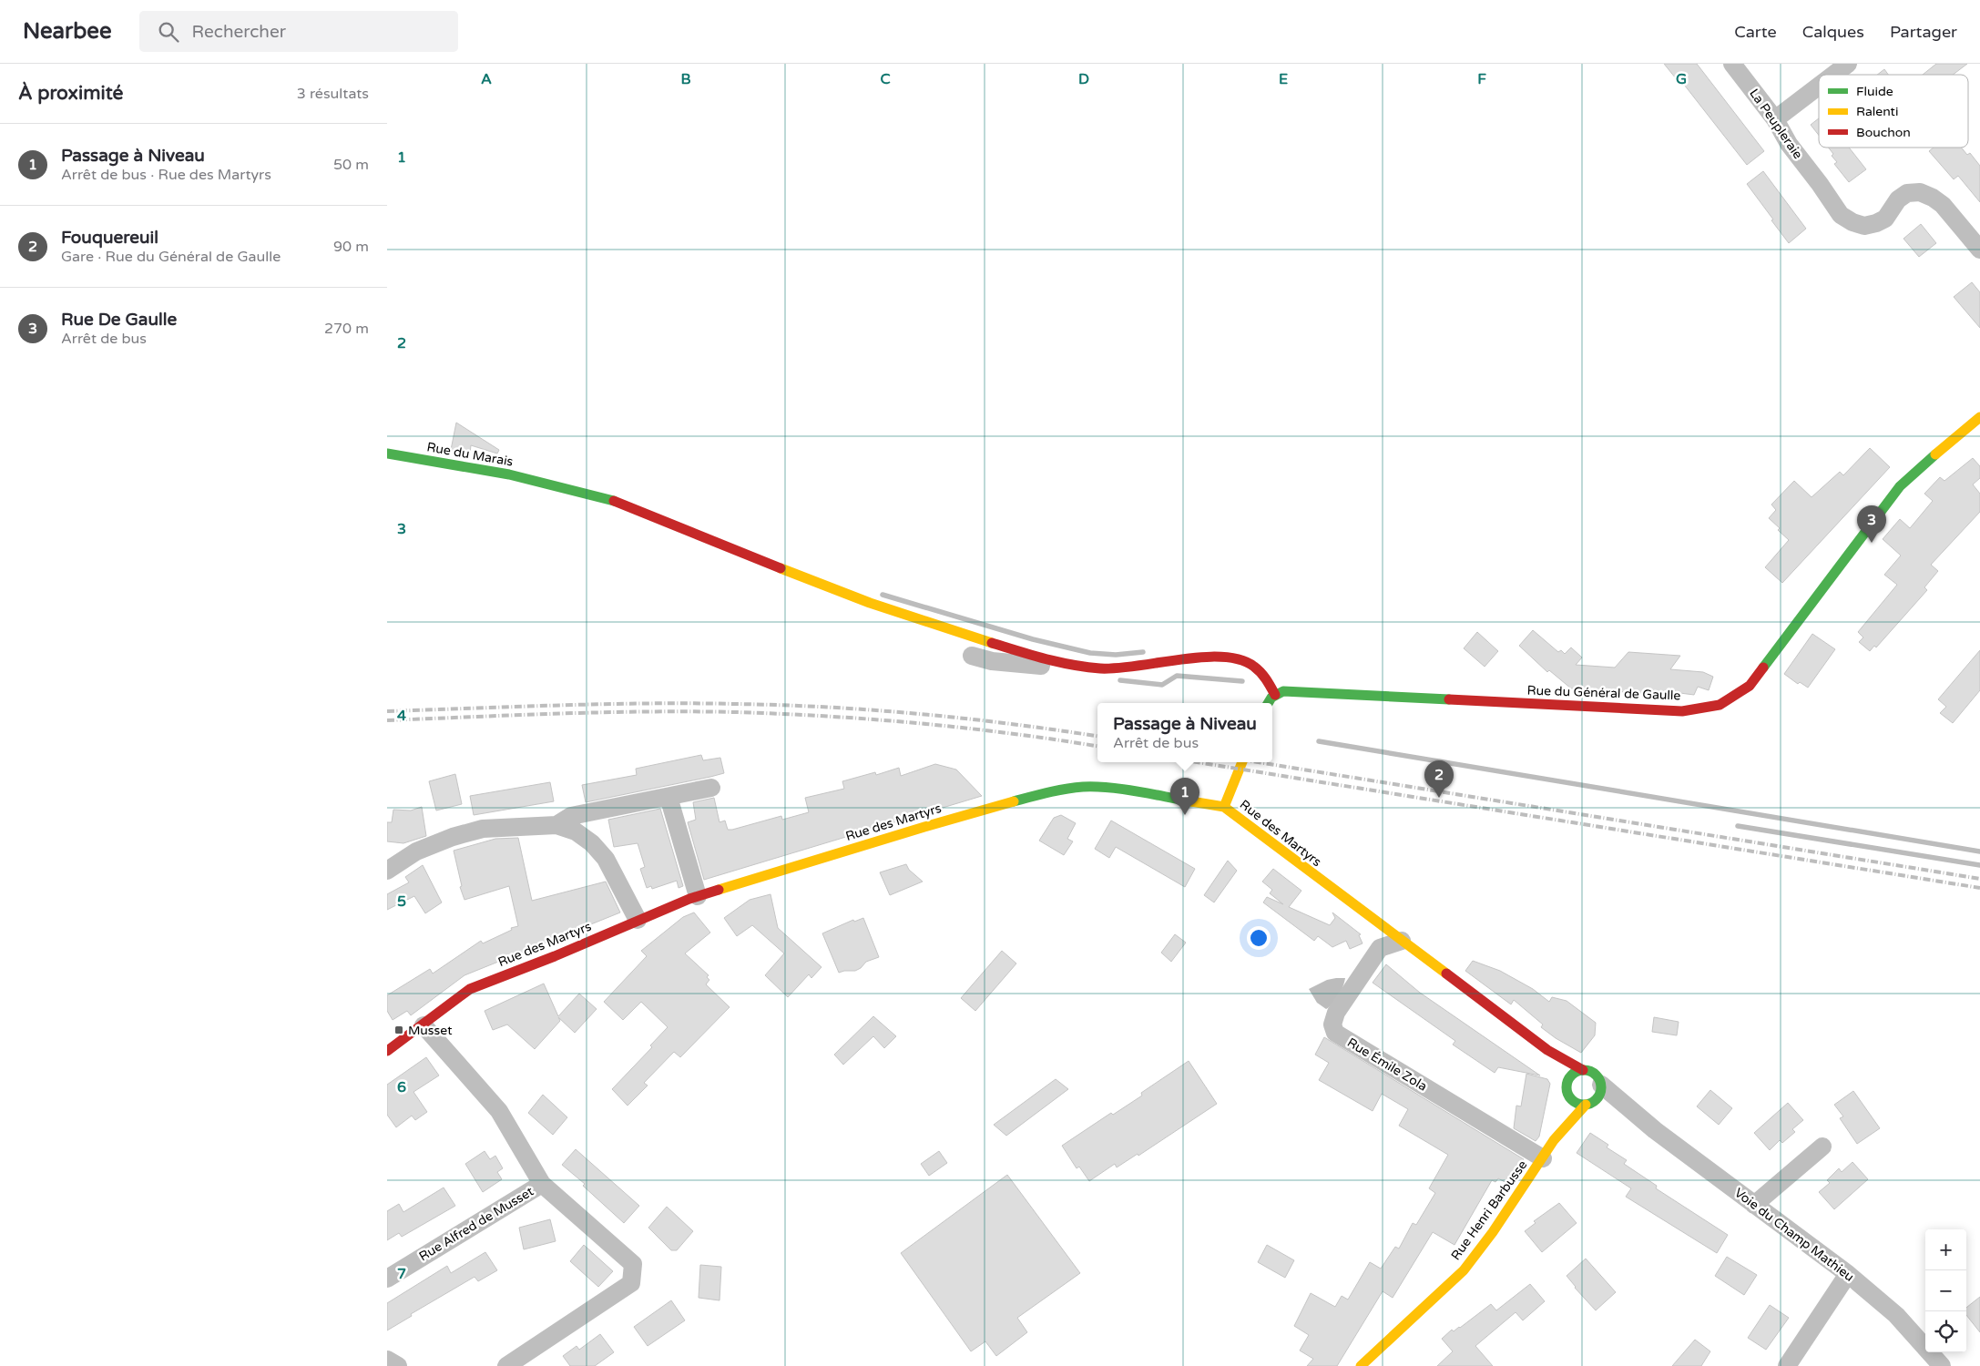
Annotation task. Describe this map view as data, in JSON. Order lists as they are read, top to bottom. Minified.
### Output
{"streets":{"street":["La Peupleraie","Rue du Marais","Rue du Général de Gaulle","Rue des Martyrs","Rue Émile Zola","Rue Henri Barbusse","Rue Alfred de Musset","Voie du Champ Mathieu"]},"crossings":[["Rue du Marais","Rue du Général de Gaulle"],["Rue des Martyrs","Rue Émile Zola"],["Rue des Martyrs","Rue Alfred de Musset"],["Rue Émile Zola","Rue Henri Barbusse"],["Rue Henri Barbusse","Voie du Champ Mathieu"]],"places":{"transit":["Musset"]},"legend":["Fluide","Ralenti","Bouchon"],"page":{"header":"Nearbee","search":"Rechercher","nav":["Carte","Calques","Partager"],"heading":["À proximité","3 résultats"],"list":[{"mark":"1","name":"Passage à Niveau","note":"Arrêt de bus · Rue des Martyrs","value":"50 m"},{"mark":"2","name":"Fouquereuil","note":"Gare · Rue du Général de Gaulle","value":"90 m"},{"mark":"3","name":"Rue De Gaulle","note":"Arrêt de bus","value":"270 m"}],"pins":["3","2","1"],"popup":["Passage à Niveau","Arrêt de bus"],"map_buttons":["+","−"]},"grid":{"columns":["A","B","C","D","E","F","G"],"rows":["1","2","3","4","5","6","7"]}}
